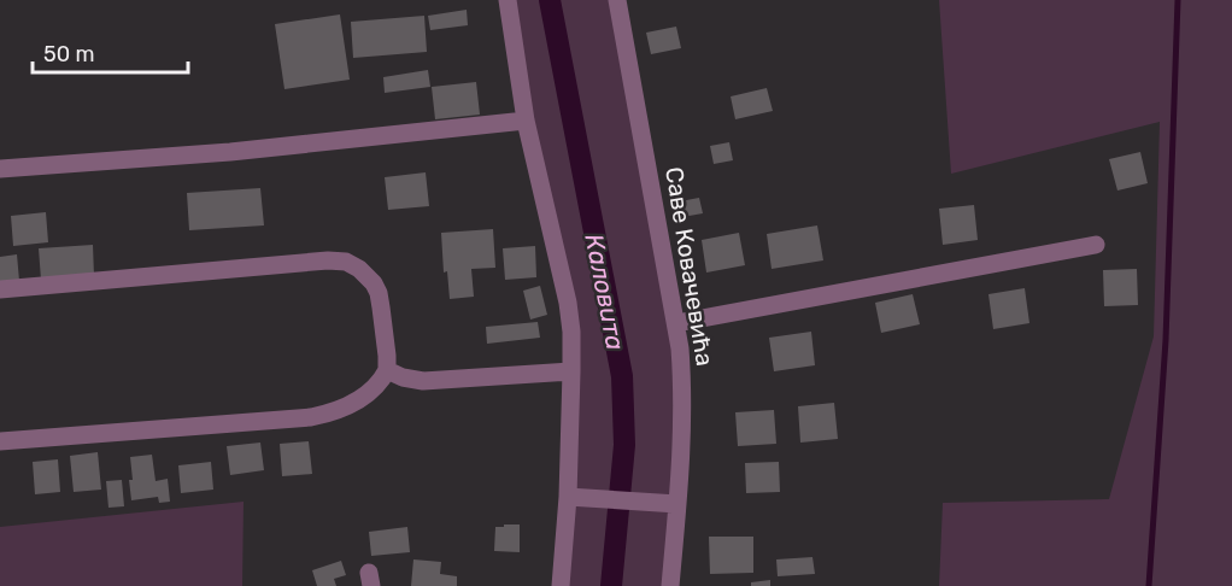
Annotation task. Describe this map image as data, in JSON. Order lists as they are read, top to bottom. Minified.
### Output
{"streets":{"street":["Саве Ковачевића"]},"water":["Каловита"],"scale_bar":"50 m"}
